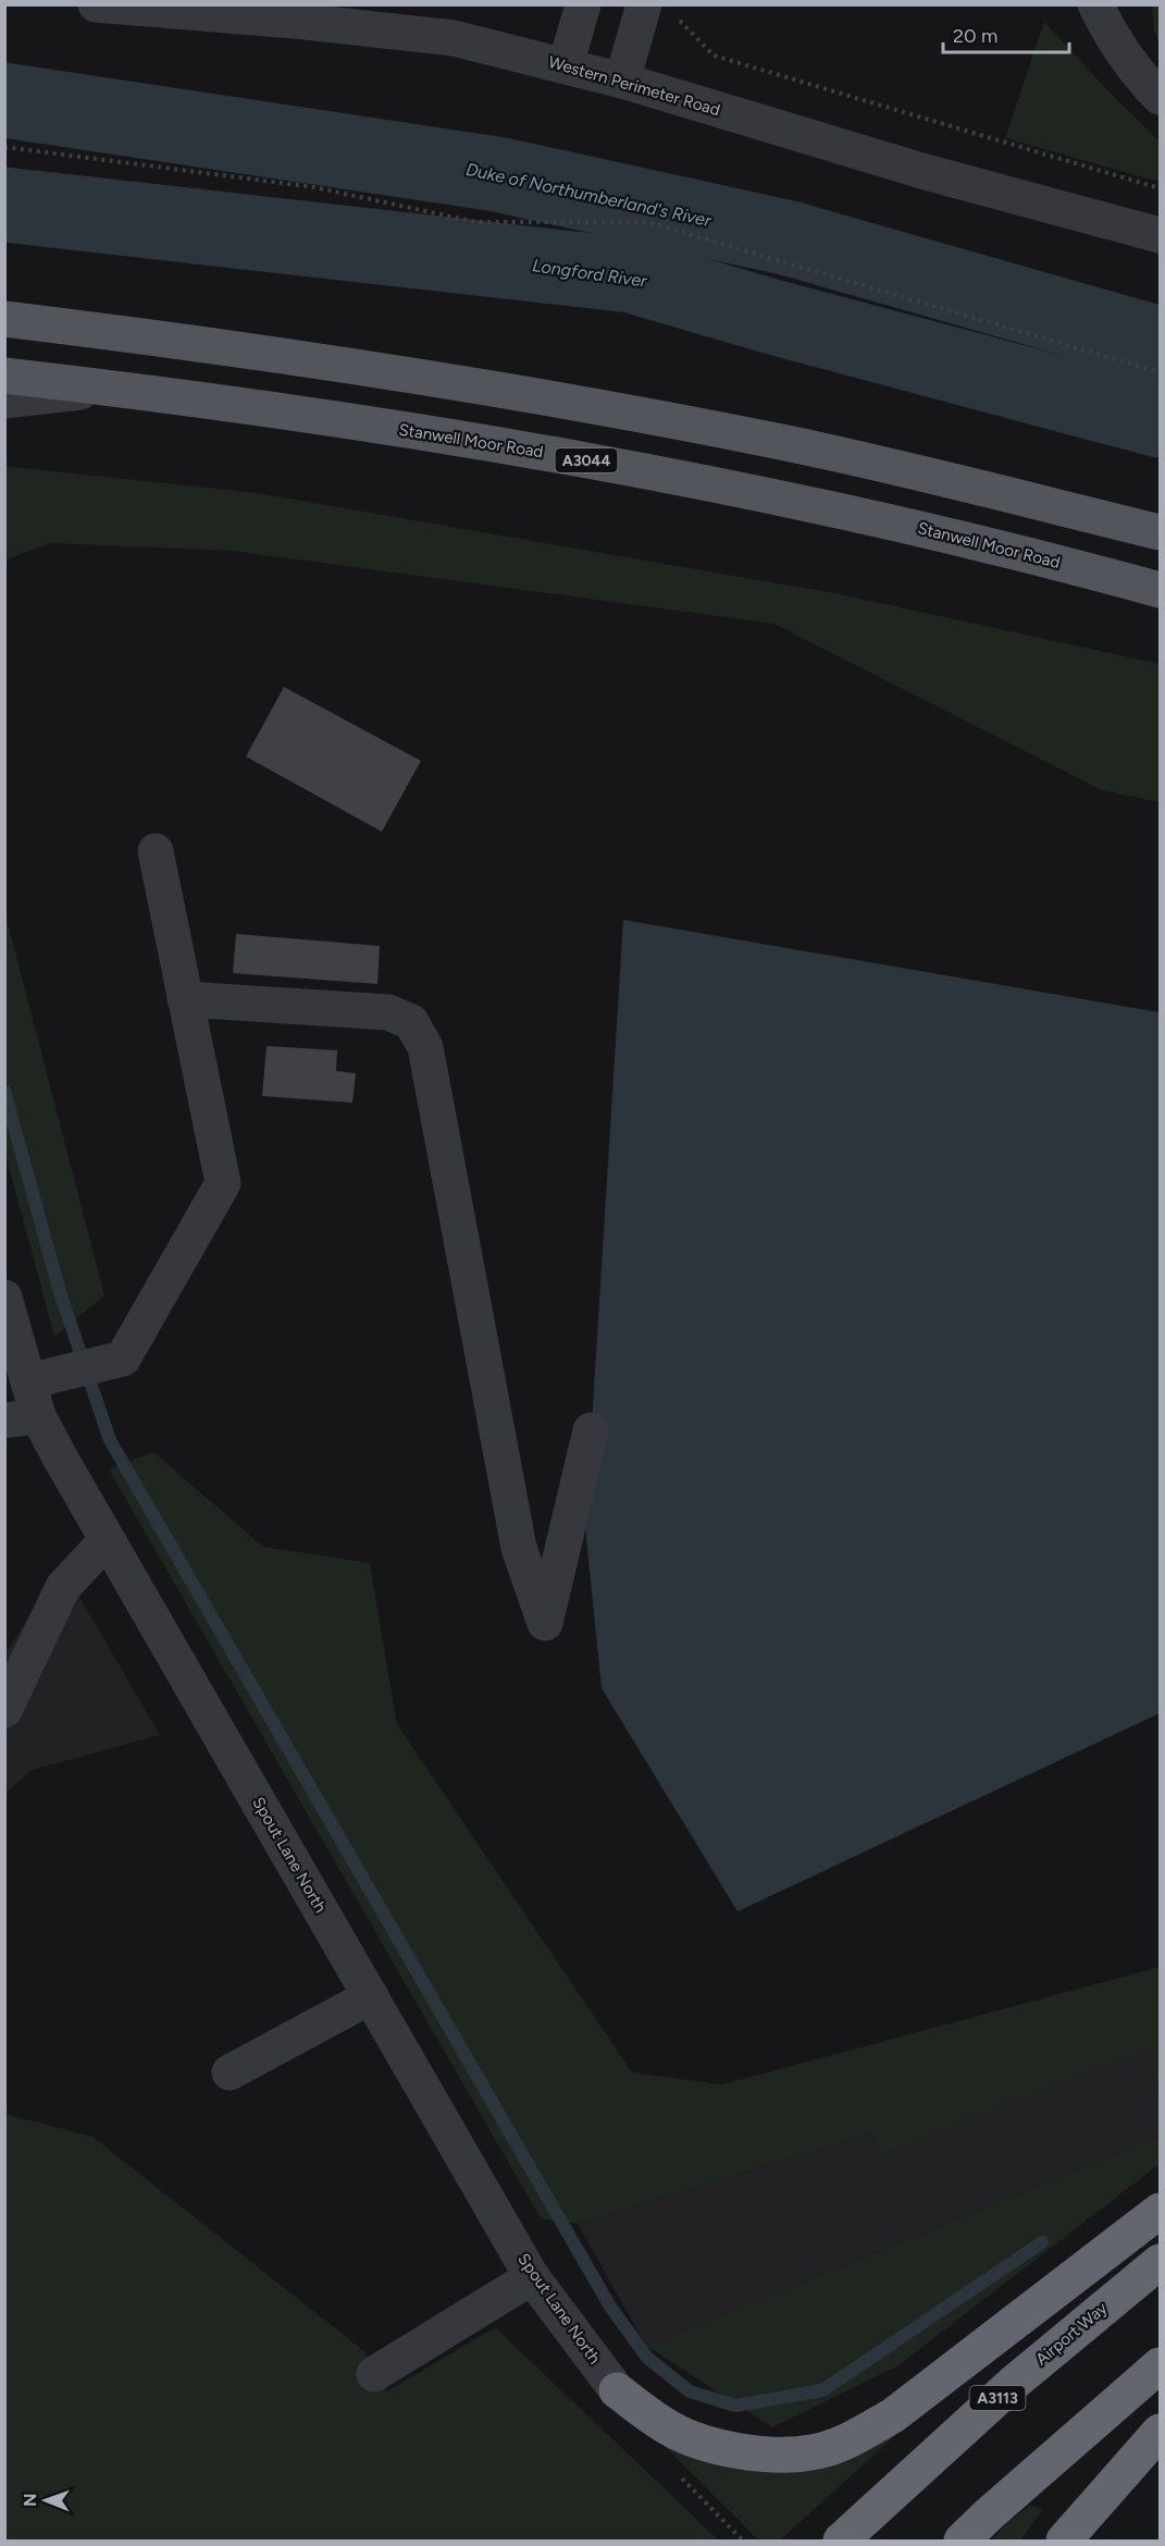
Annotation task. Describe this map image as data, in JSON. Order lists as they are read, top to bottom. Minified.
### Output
{"streets":{"highway":["Airport Way","A3113"],"main road":["Stanwell Moor Road","A3044"],"street":["Western Perimeter Road","Spout Lane North"]},"water":["Duke of Northumberland's River","Longford River"],"scale_bar":"20 m","north":"left"}
